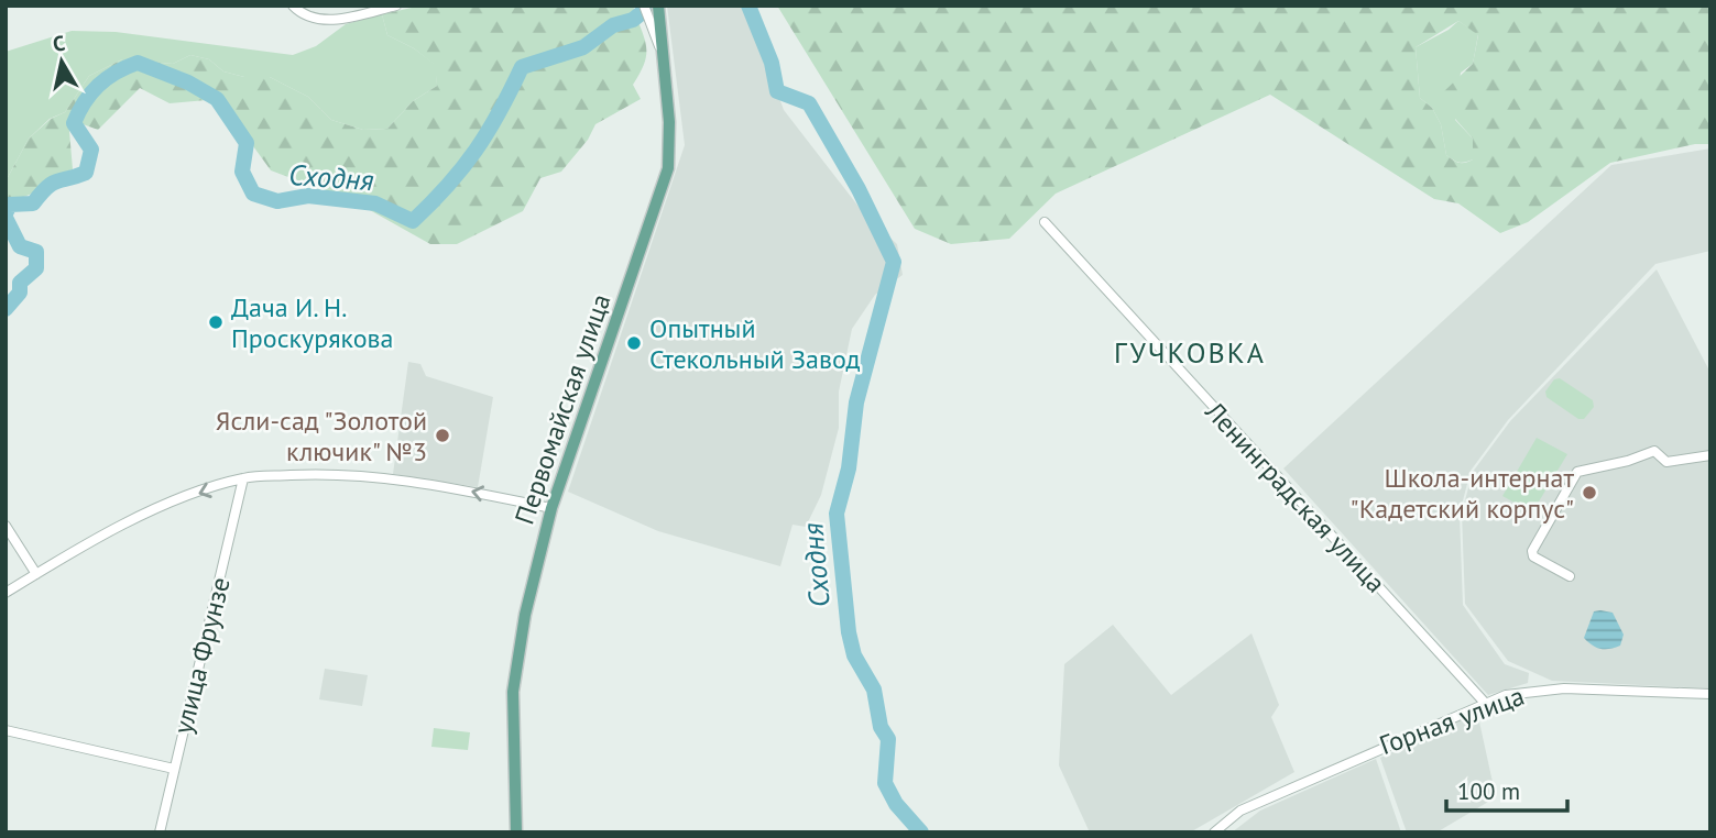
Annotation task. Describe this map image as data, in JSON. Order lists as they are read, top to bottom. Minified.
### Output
{"streets":{"main road":["Первомайская улица"],"street":["Ленинградская улица","улица Фрунзе","Горная улица"]},"crossings":[["Ленинградская улица","Горная улица"]],"districts":["ГУЧКОВКА"],"water":["Сходня"],"places":["Дача И. Н. Проскурякова","Опытный Стекольный Завод","Ясли-сад \"Золотой ключик\" №3","Школа-интернат \"Кадетский корпус\""],"scale_bar":"100 m","north":"top"}
